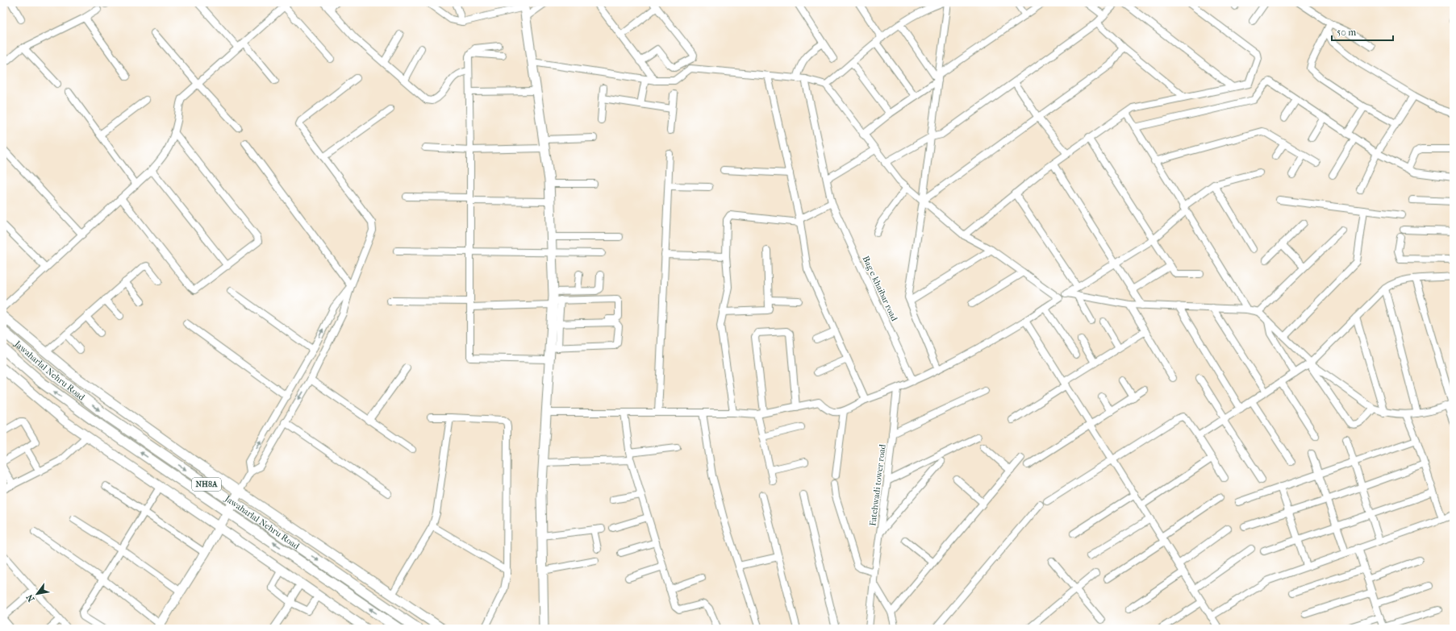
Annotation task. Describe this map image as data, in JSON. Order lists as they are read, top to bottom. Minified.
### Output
{"streets":{"main road":["Jawaharlal Nehru Road","NH8A"],"street":["Bag e khaibar road","Fatehwadi tower road"]},"scale_bar":"50 m","north":"bottom left"}
